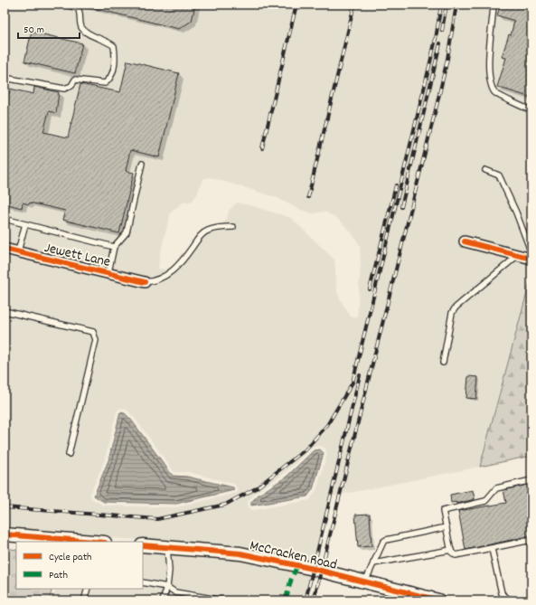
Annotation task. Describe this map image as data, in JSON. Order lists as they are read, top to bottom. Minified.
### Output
{"streets":{"street":["Jewett Lane","McCracken Road"]},"legend":["Cycle path","Path"],"scale_bar":"50 m"}
